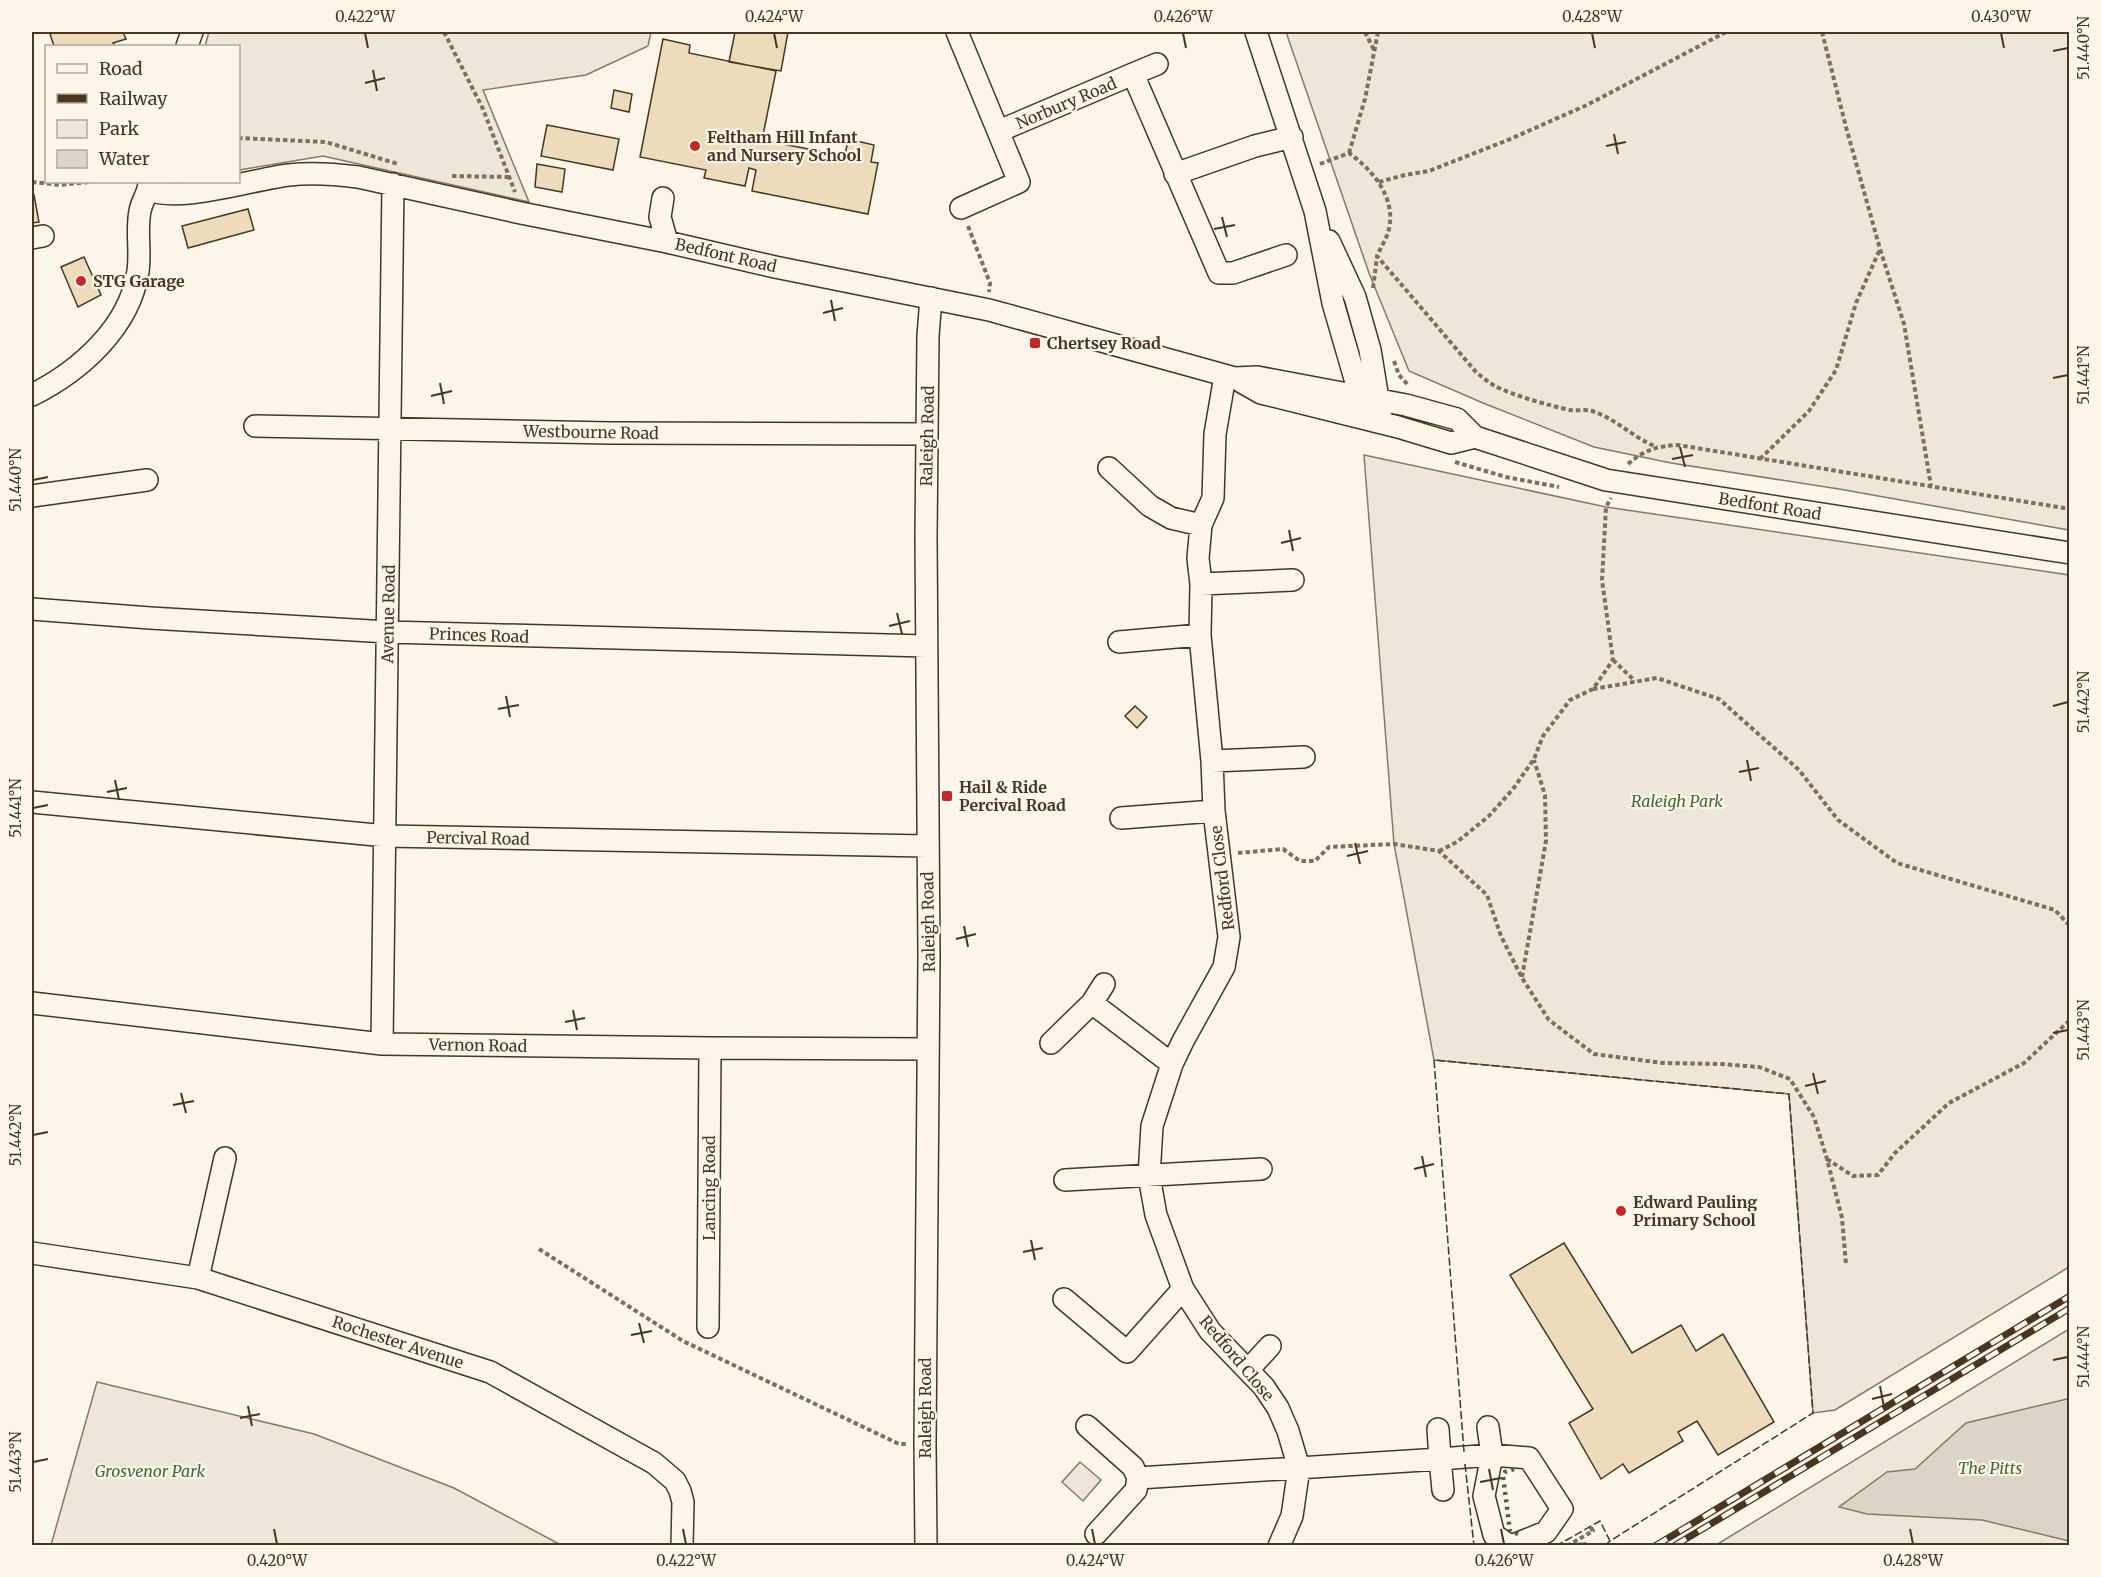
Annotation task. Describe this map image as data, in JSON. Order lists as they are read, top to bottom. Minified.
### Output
{"streets":{"street":["Norbury Road","Bedfont Road","Westbourne Road","Raleigh Road","Avenue Road","Princes Road","Percival Road","Redford Close","Vernon Road","Lancing Road","Rochester Avenue"]},"crossings":[["Bedfont Road","Raleigh Road"],["Bedfont Road","Avenue Road"],["Bedfont Road","Redford Close"],["Westbourne Road","Raleigh Road"],["Westbourne Road","Avenue Road"],["Raleigh Road","Princes Road"],["Raleigh Road","Percival Road"],["Raleigh Road","Vernon Road"],["Avenue Road","Princes Road"],["Avenue Road","Percival Road"],["Avenue Road","Vernon Road"],["Vernon Road","Lancing Road"]],"parks":["Raleigh Park","The Pitts","Grosvenor Park"],"places":{"other":["Feltham Hill Infant and Nursery School","STG Garage","Edward Pauling Primary School"],"transit":["Chertsey Road","Hail & Ride Percival Road"]},"legend":["Road","Railway","Park","Water"],"coordinates":["0.422°W","0.424°W","0.426°W","0.428°W","0.430°W","51.440°N","51.441°N","51.442°N","51.443°N","51.444°N","0.420°W"]}
